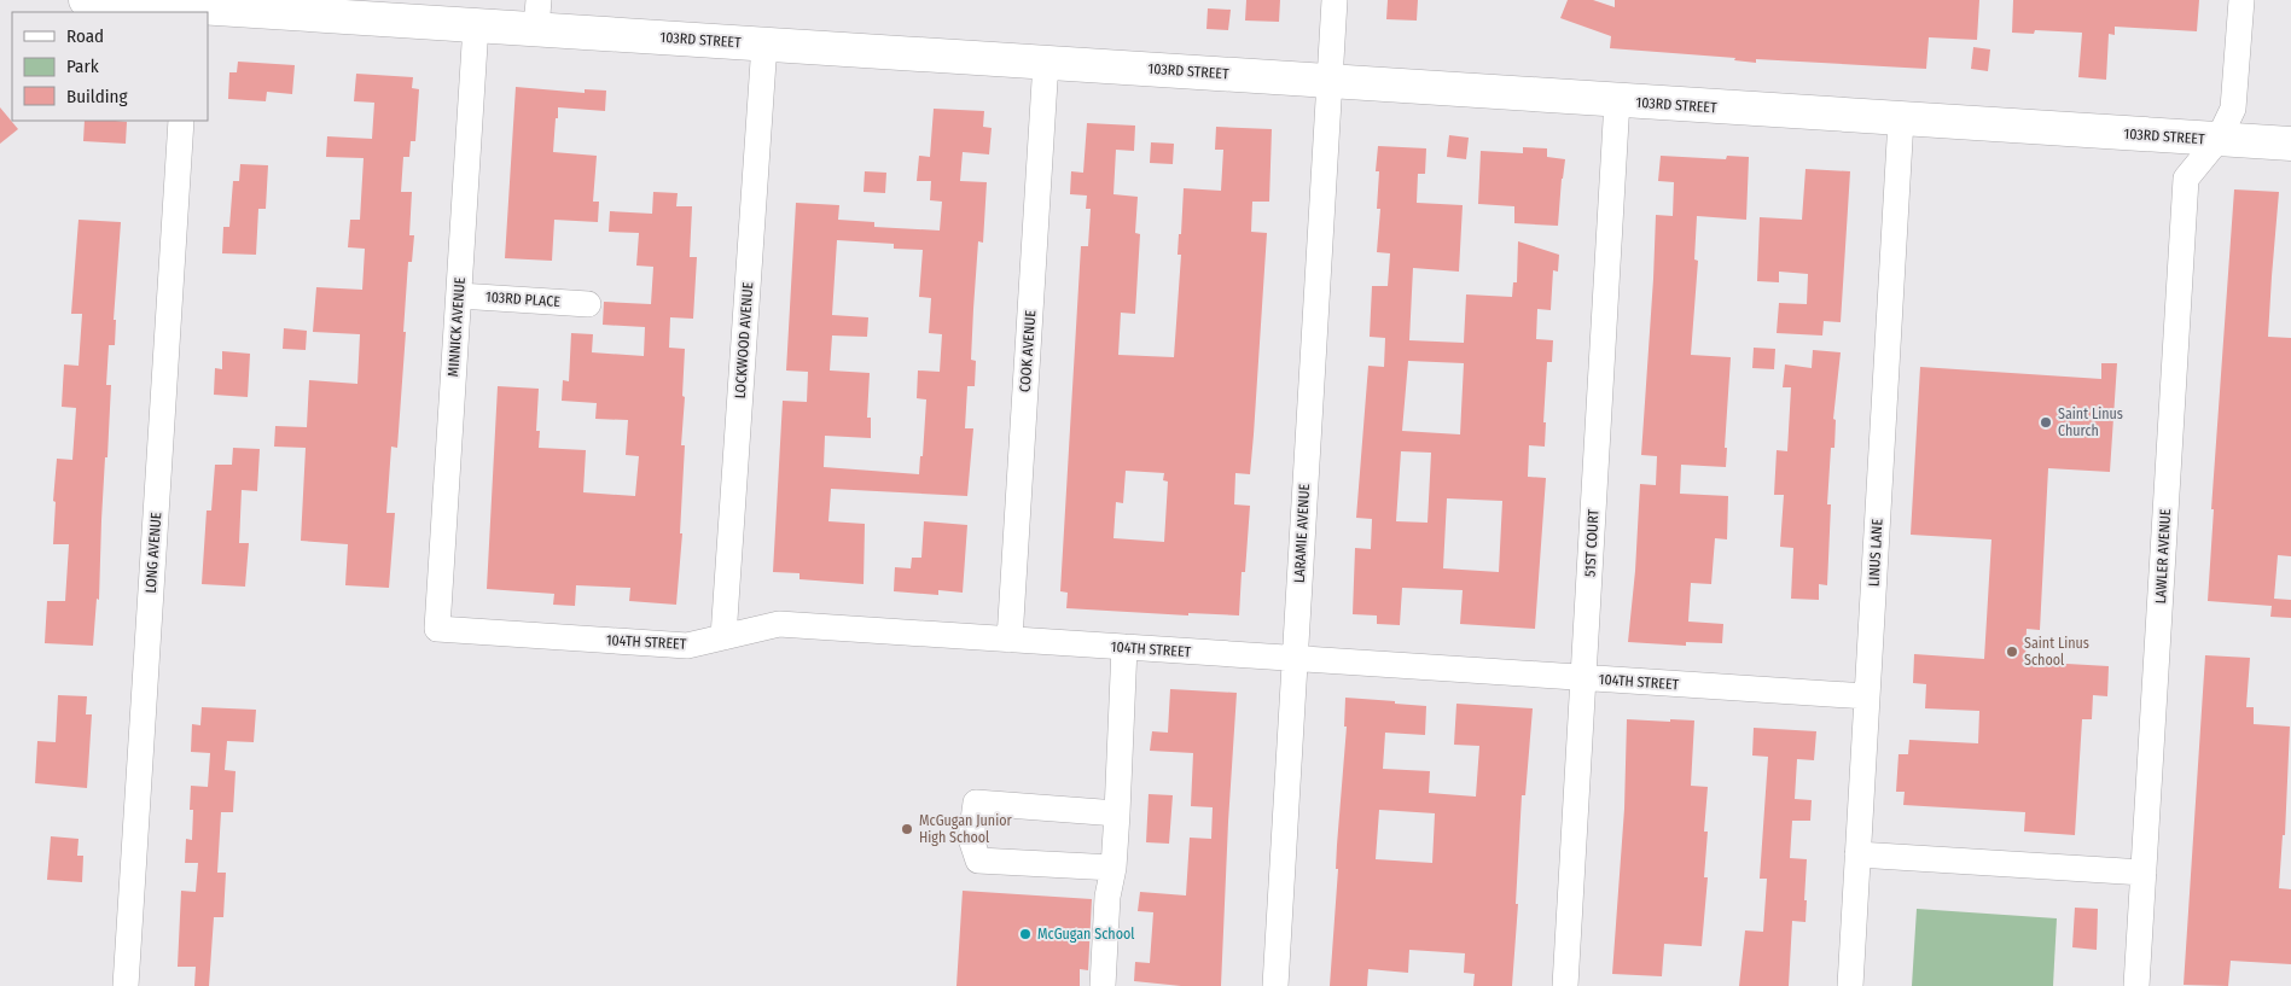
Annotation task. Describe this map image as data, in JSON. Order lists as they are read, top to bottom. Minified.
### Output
{"streets":{"main road":["103RD STREET"],"street":["103RD PLACE","MINNICK AVENUE","LOCKWOOD AVENUE","COOK AVENUE","LARAMIE AVENUE","51ST COURT","LONG AVENUE","LINUS LANE","LAWLER AVENUE","104TH STREET"]},"crossings":[["103RD STREET","MINNICK AVENUE"],["103RD STREET","LOCKWOOD AVENUE"],["103RD STREET","COOK AVENUE"],["103RD STREET","LARAMIE AVENUE"],["103RD STREET","51ST COURT"],["103RD STREET","LINUS LANE"],["103RD STREET","LAWLER AVENUE"],["103RD PLACE","MINNICK AVENUE"],["MINNICK AVENUE","104TH STREET"],["LOCKWOOD AVENUE","104TH STREET"],["COOK AVENUE","104TH STREET"],["LARAMIE AVENUE","104TH STREET"],["51ST COURT","104TH STREET"],["LINUS LANE","104TH STREET"]],"places":["Saint Linus Church","Saint Linus School","McGugan Junior High School","McGugan School"],"legend":["Road","Park","Building"]}
